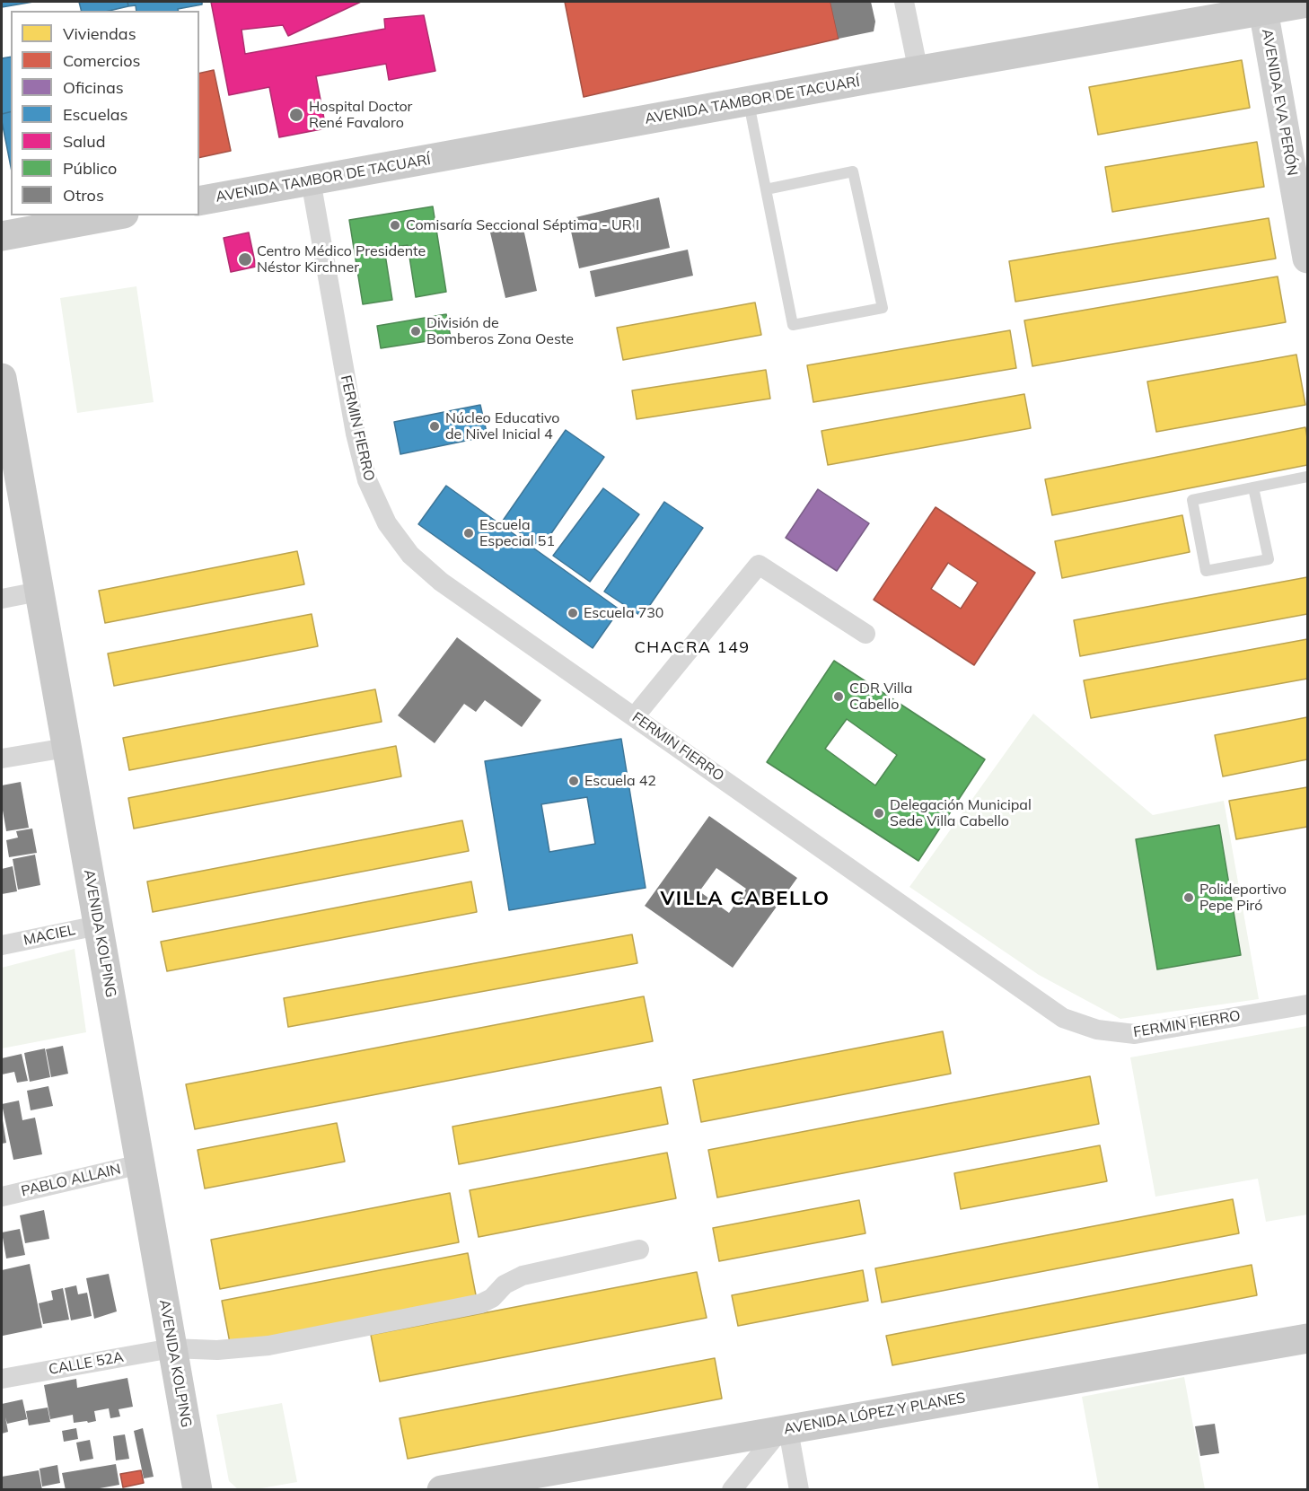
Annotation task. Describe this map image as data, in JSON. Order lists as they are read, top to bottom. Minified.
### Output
{"streets":{"main road":["AVENIDA TAMBOR DE TACUARÍ","AVENIDA EVA PERÓN","AVENIDA KOLPING","AVENIDA LÓPEZ Y PLANES"],"street":["FERMIN FIERRO","MACIEL","PABLO ALLAIN","CALLE 52A"]},"crossings":[["AVENIDA TAMBOR DE TACUARÍ","AVENIDA EVA PERÓN"],["AVENIDA TAMBOR DE TACUARÍ","FERMIN FIERRO"],["AVENIDA KOLPING","MACIEL"],["AVENIDA KOLPING","PABLO ALLAIN"],["AVENIDA KOLPING","CALLE 52A"]],"districts":["CHACRA 149","VILLA CABELLO"],"places":["Hospital Doctor René Favaloro","Comisaría Seccional Séptima - UR I","Centro Médico Presidente Néstor Kirchner","División de Bomberos Zona Oeste","Núcleo Educativo de Nivel Inicial 4","Escuela Especial 51","Escuela 730","CDR Villa Cabello","Escuela 42","Delegación Municipal Sede Villa Cabello","Polideportivo Pepe Piró"],"legend":["Viviendas","Comercios","Oficinas","Escuelas","Salud","Público","Otros"]}
